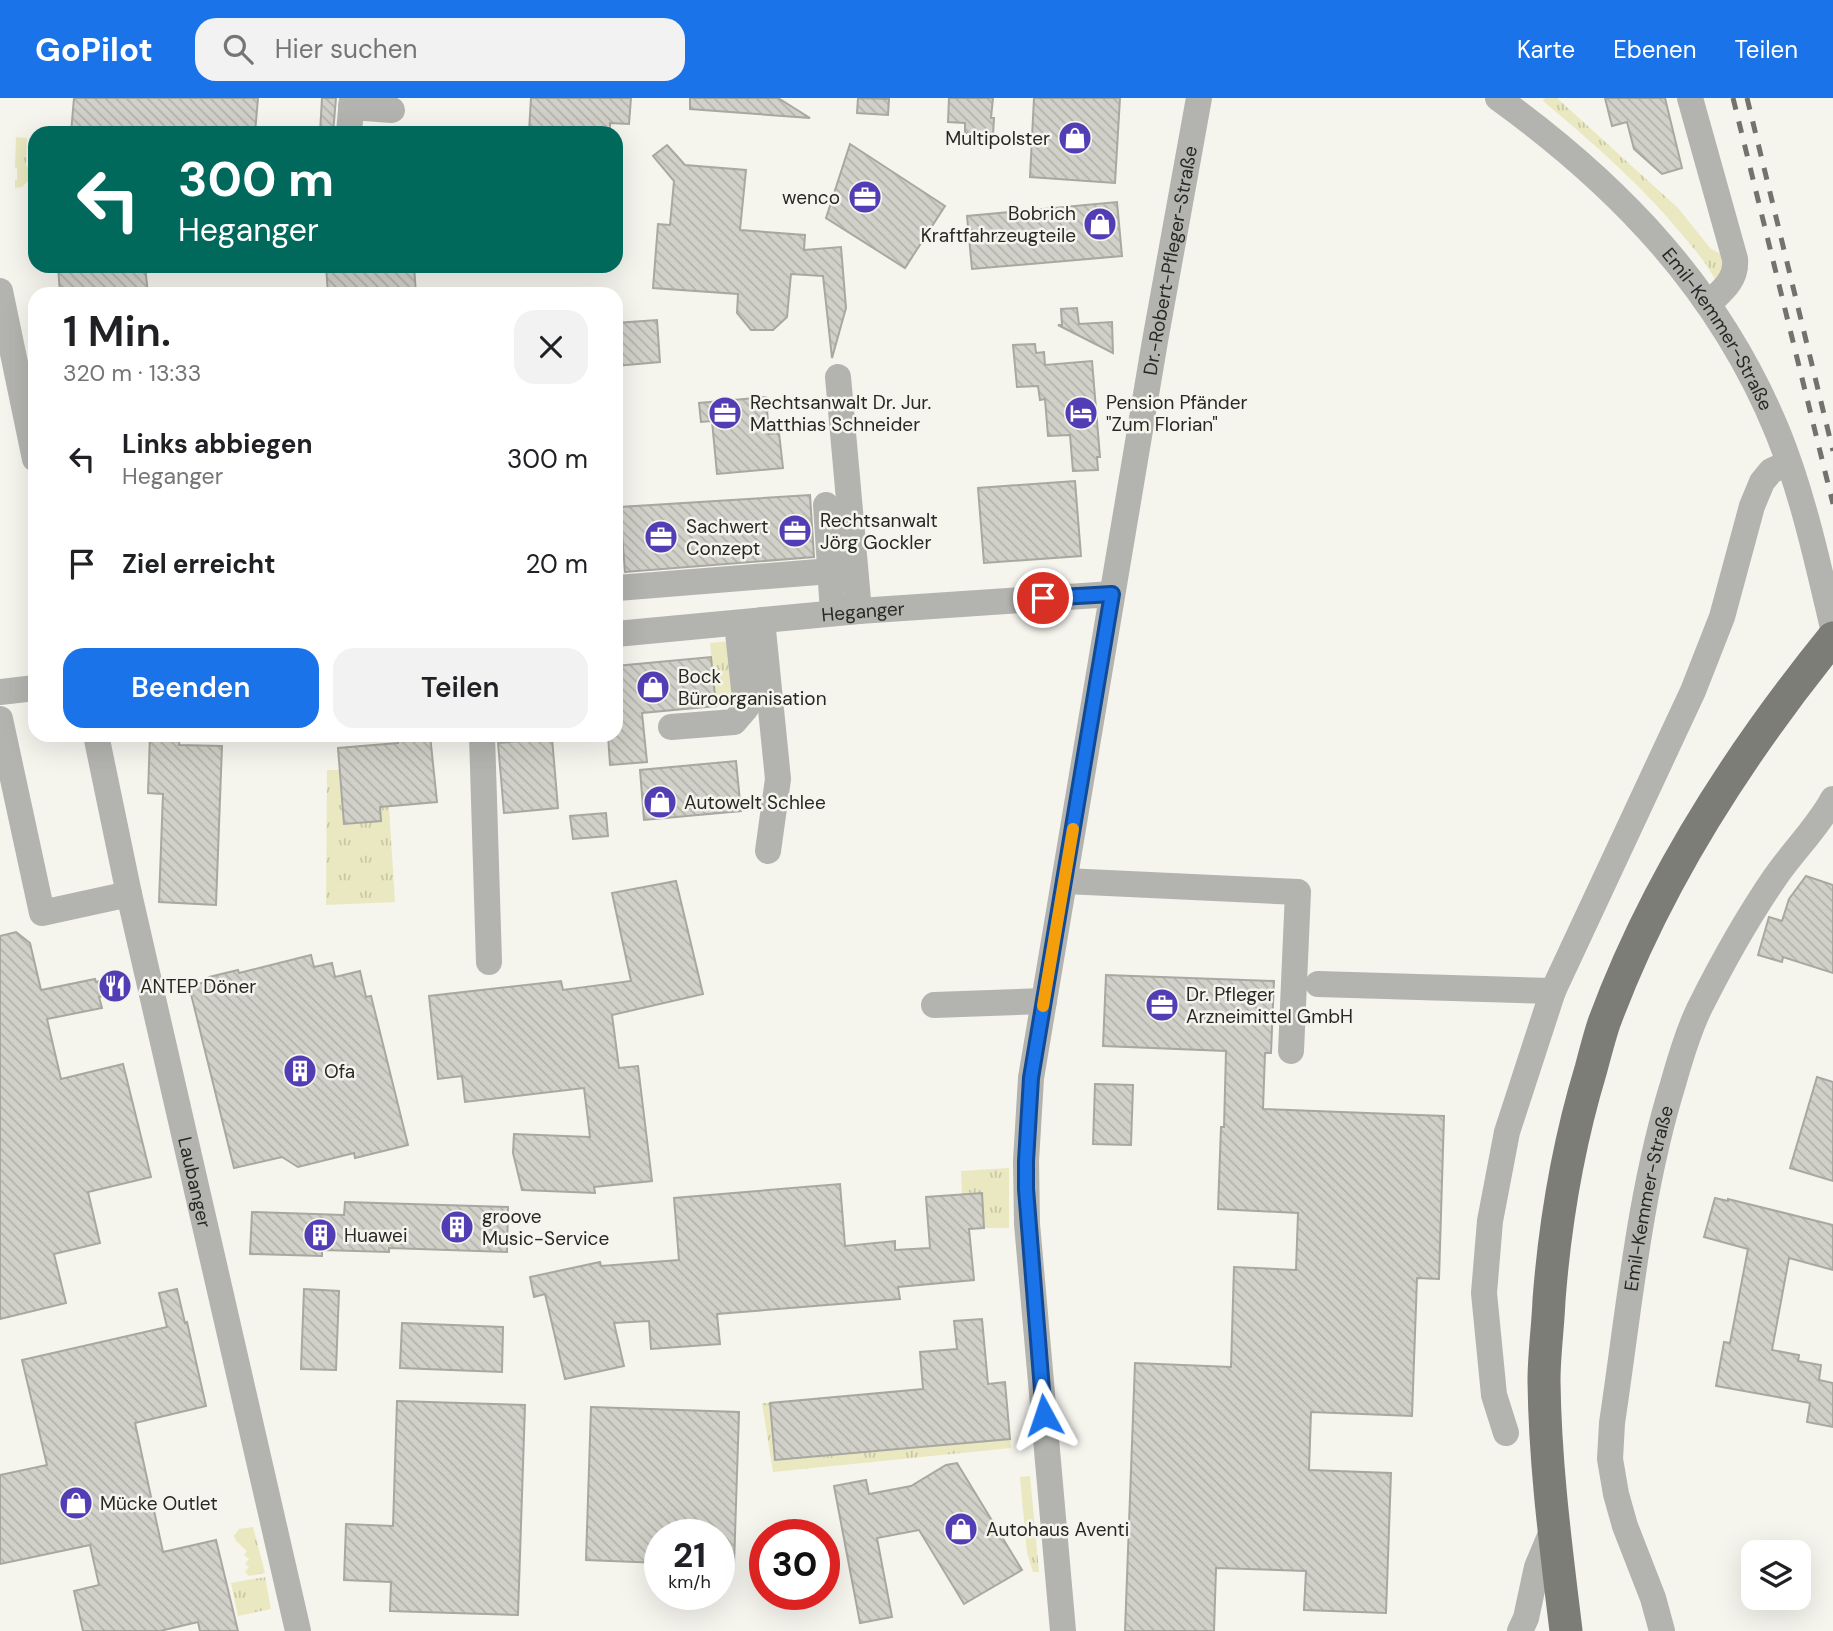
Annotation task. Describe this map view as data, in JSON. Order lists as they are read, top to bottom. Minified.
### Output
{"streets":{"street":["Dr.-Robert-Pfleger-Straße","Emil-Kemmer-Straße","Heganger","Laubanger"]},"crossings":[["Dr.-Robert-Pfleger-Straße","Heganger"]],"places":{"shop":["Multipolster","Bobrich Kraftfahrzeugteile","Bock Büroorganisation","Autowelt Schlee","Mücke Outlet","Autohaus Aventi"],"office":["wenco","Rechtsanwalt Dr. Jur. Matthias Schneider","Rechtsanwalt Jörg Gockler","Sachwert Conzept","Dr. Pfleger Arzneimittel GmbH"],"hotel":["Pension Pfänder \"Zum Florian\""],"restaurant":["ANTEP Döner"],"building":["Ofa","groove Music-Service","Huawei"]},"page":{"header":"GoPilot","search":"Hier suchen","nav":["Karte","Ebenen","Teilen"],"turn":["300 m","Heganger"],"heading":["1 Min.","320 m · 13:33"],"list":[{"name":"Links abbiegen","note":"Heganger","value":"300 m"},{"name":"Ziel erreicht","value":"20 m"}],"buttons":["Beenden","Teilen"],"speed":"21 km/h","limit":"30"}}
